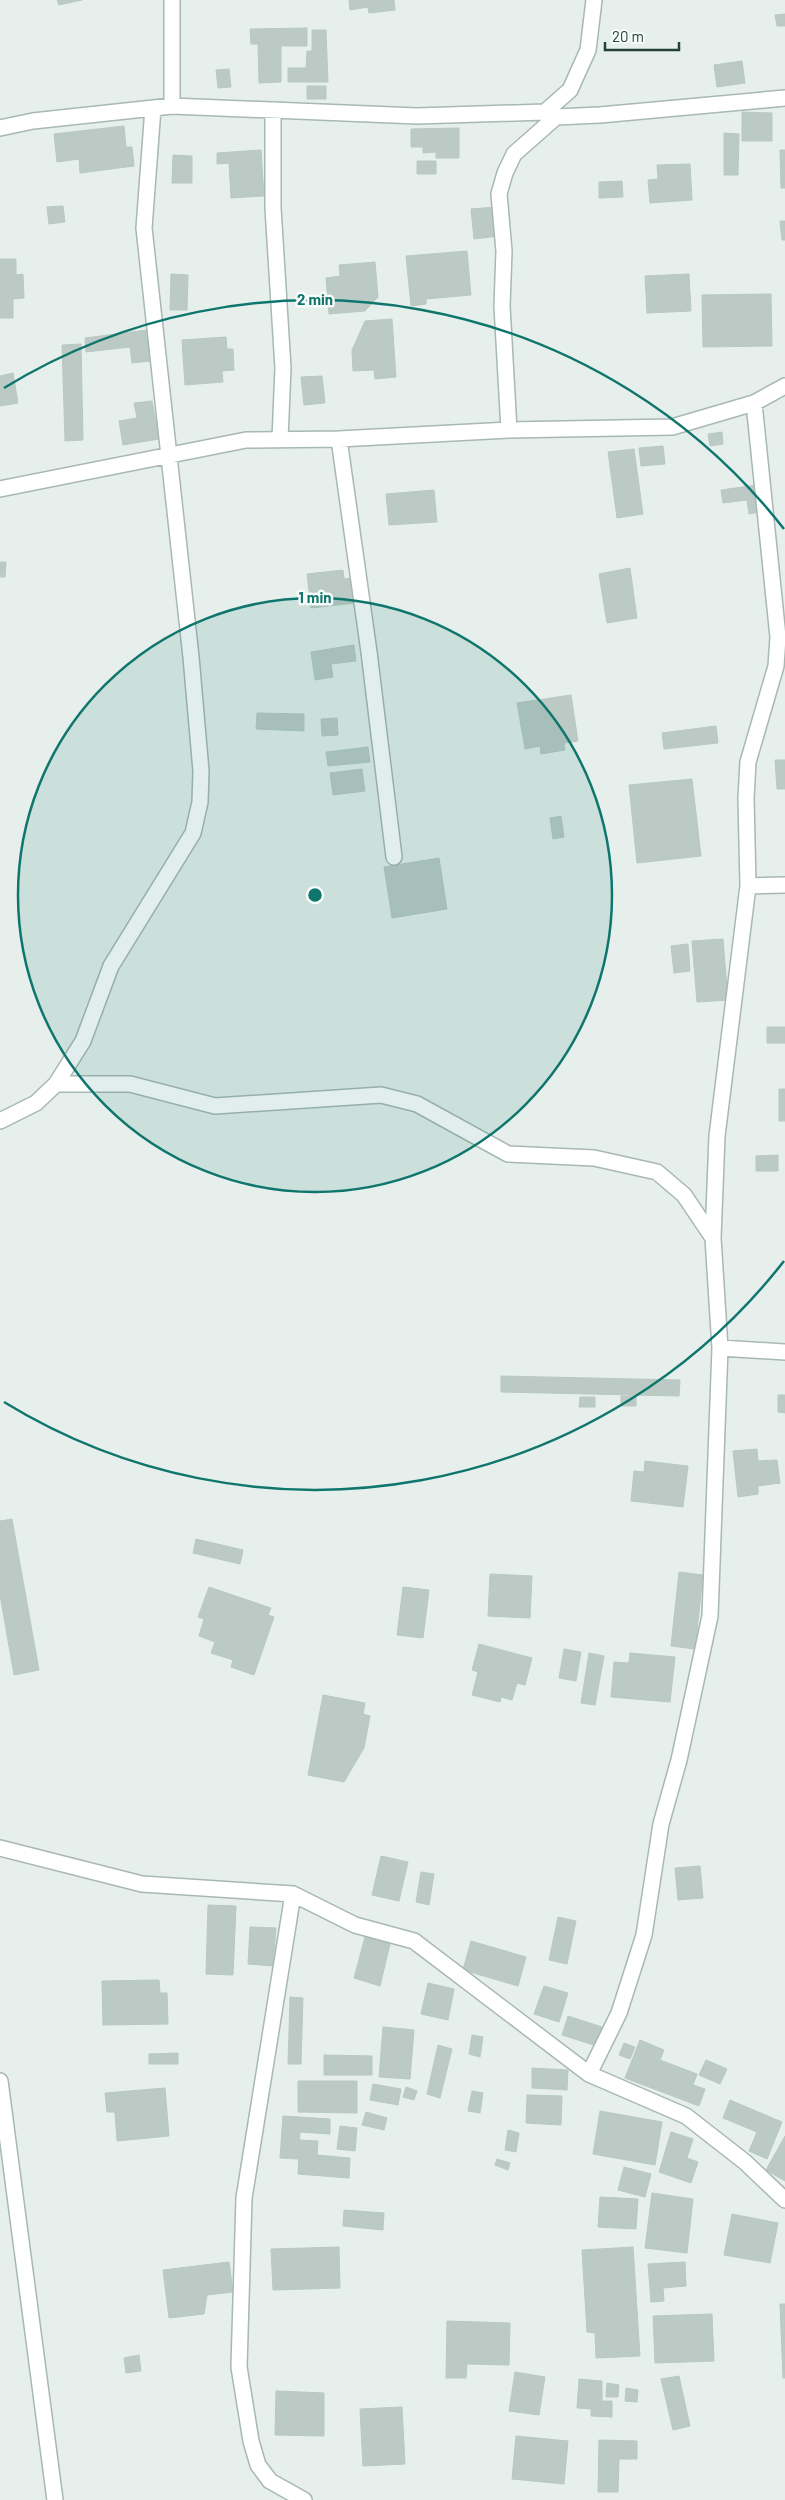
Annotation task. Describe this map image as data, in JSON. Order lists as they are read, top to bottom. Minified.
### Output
{"scale_bar":"20 m","rings":["2 min","1 min"]}
